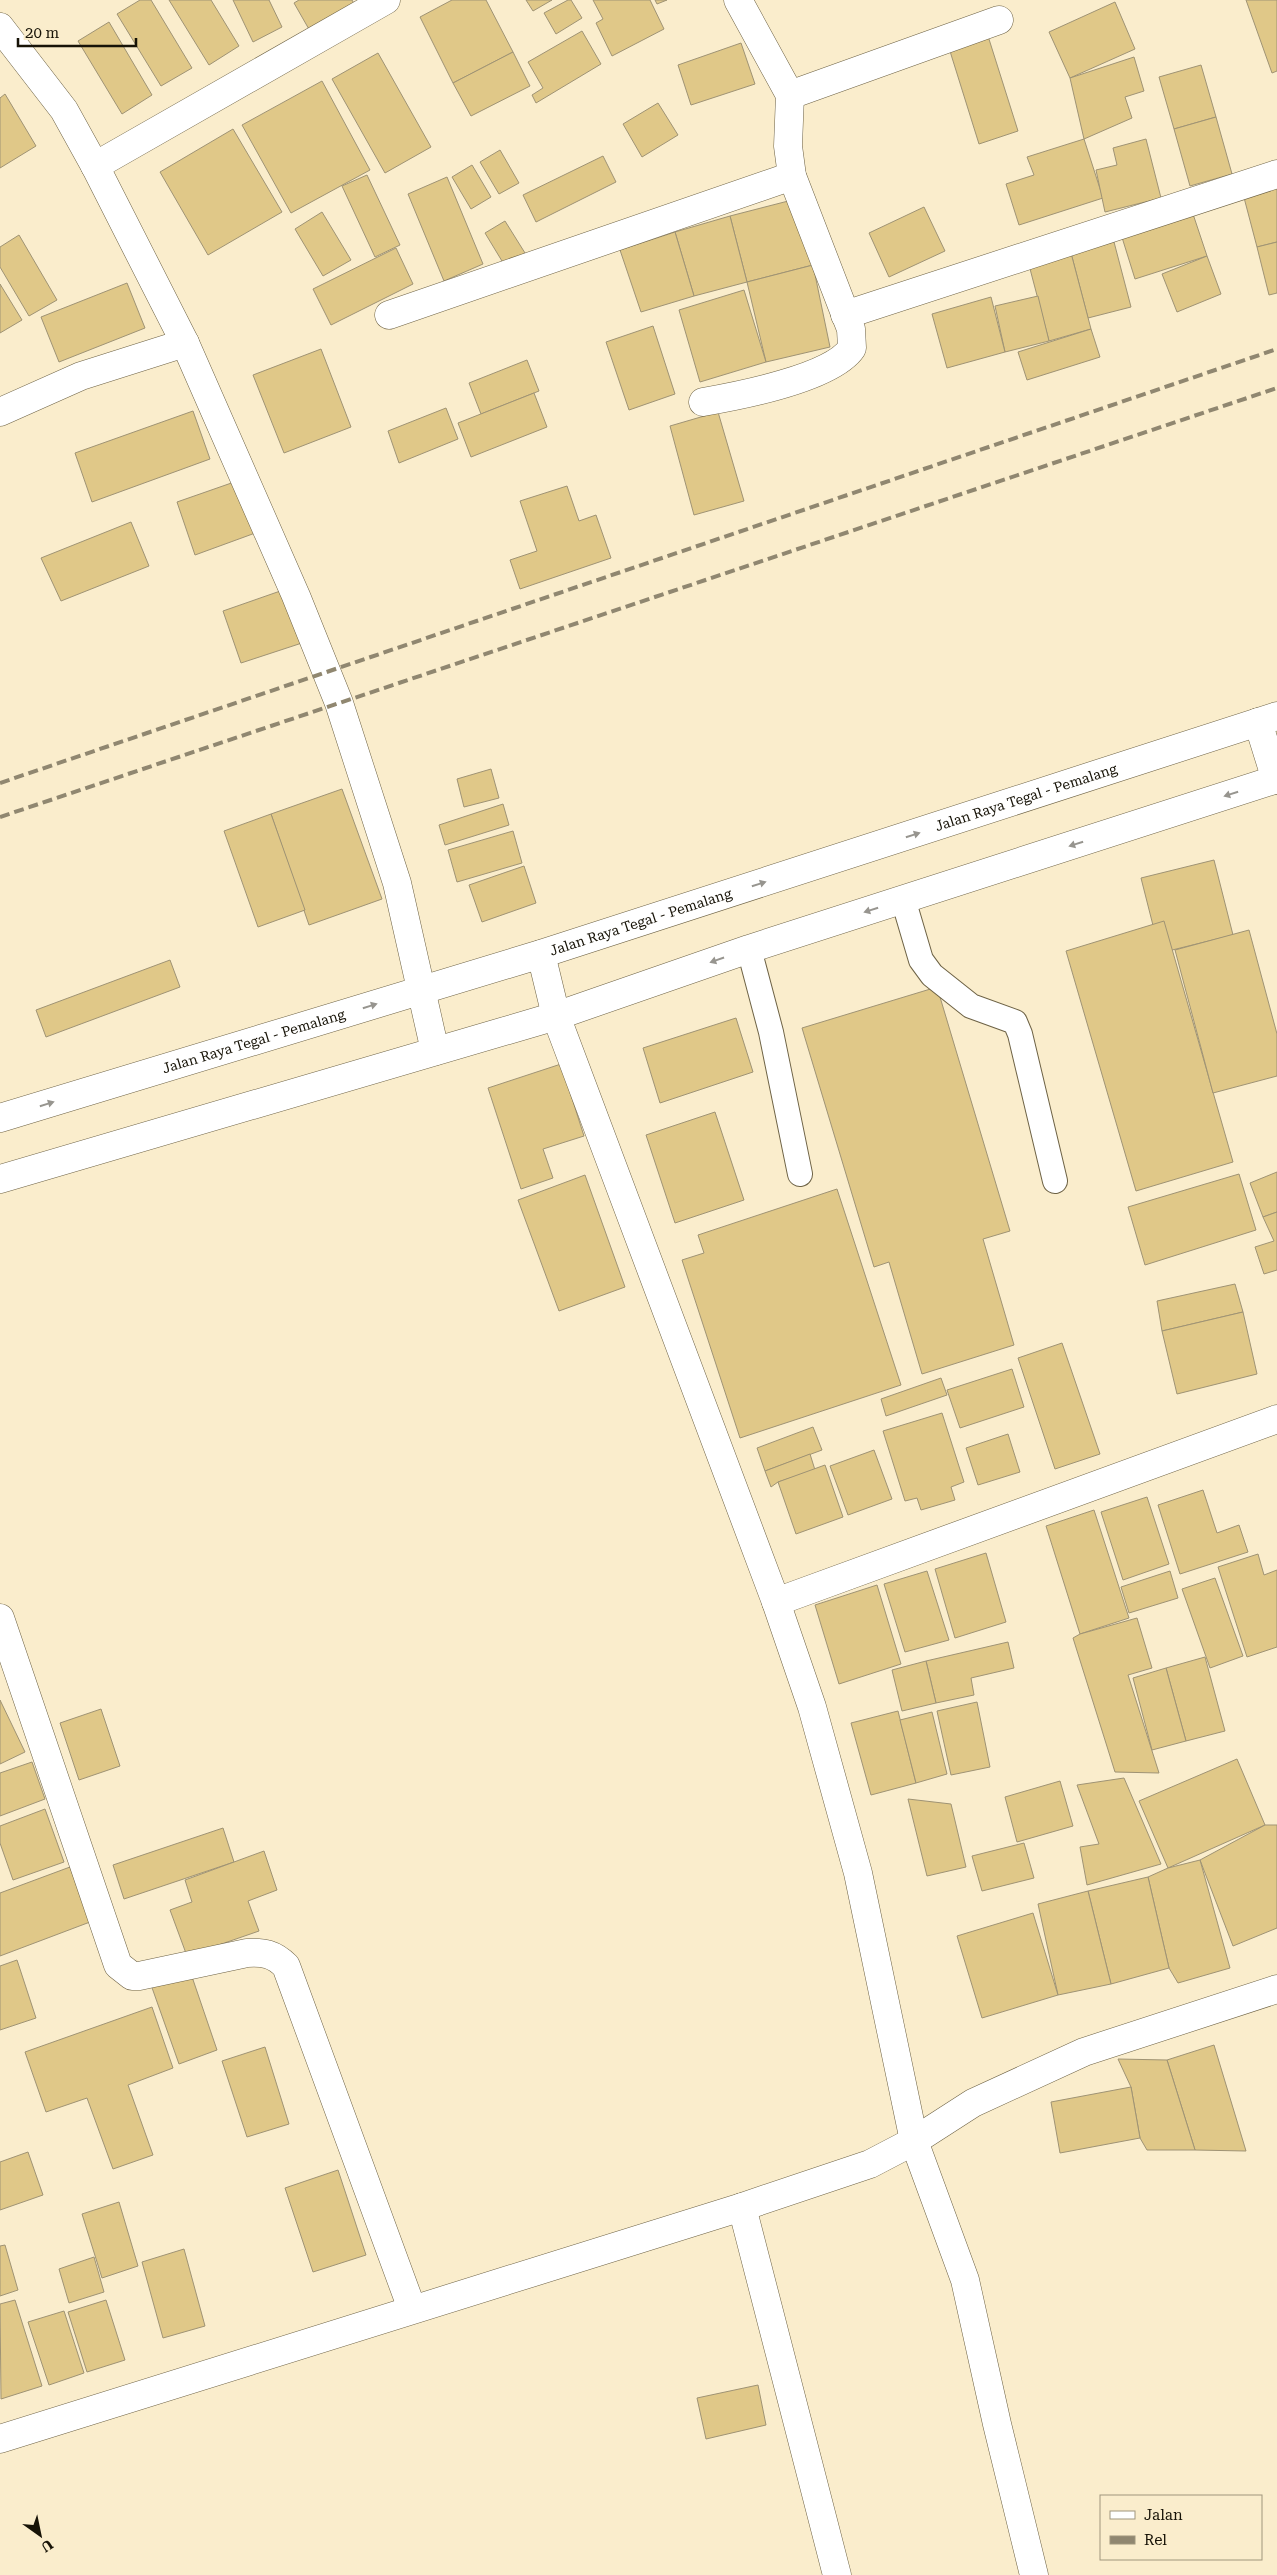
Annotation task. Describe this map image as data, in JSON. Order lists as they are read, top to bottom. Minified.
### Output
{"streets":{"main road":["Jalan Raya Tegal - Pemalang"]},"legend":["Jalan","Rel"],"scale_bar":"20 m","north":"bottom right"}
